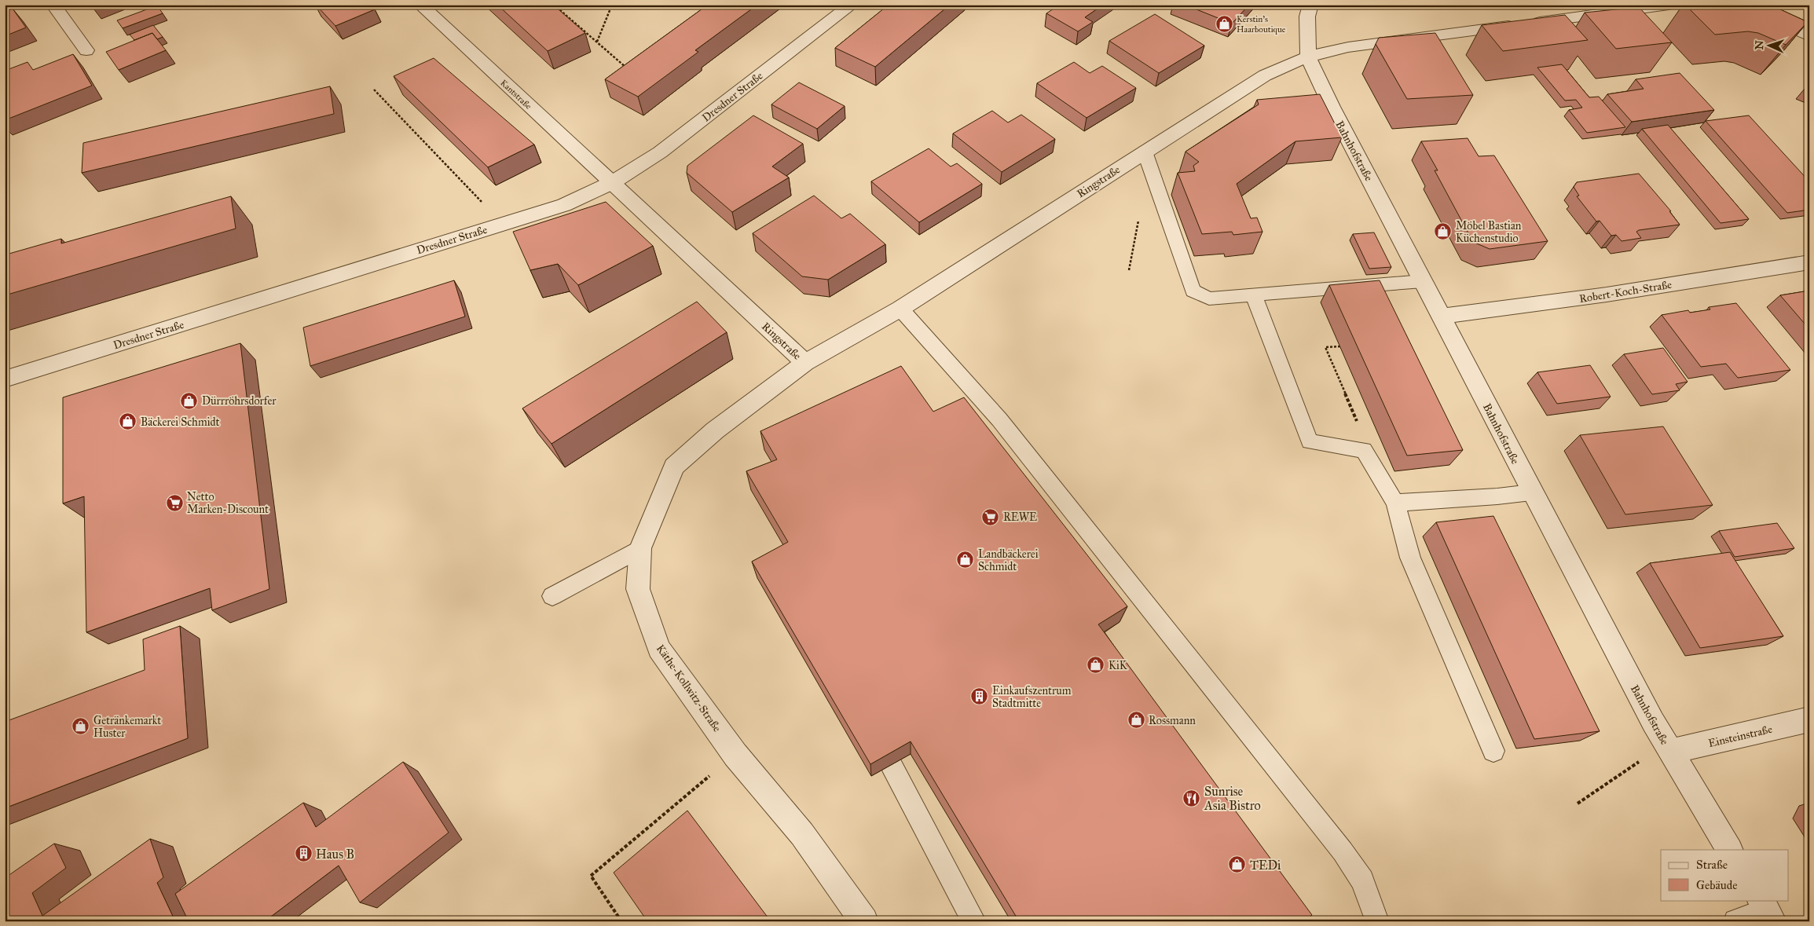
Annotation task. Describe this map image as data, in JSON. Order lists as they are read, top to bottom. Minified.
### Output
{"streets":{"street":["Kantstraße","Dresdner Straße","Bahnhofstraße","Ringstraße","Robert-Koch-Straße","Käthe-Kollwitz-Straße","Einsteinstraße"]},"crossings":[["Kantstraße","Dresdner Straße"],["Kantstraße","Ringstraße"],["Dresdner Straße","Ringstraße"],["Bahnhofstraße","Ringstraße"],["Bahnhofstraße","Robert-Koch-Straße"],["Bahnhofstraße","Einsteinstraße"],["Ringstraße","Käthe-Kollwitz-Straße"]],"places":{"shop":["Kerstin's Haarboutique","Möbel Bastian Küchenstudio","Dürrröhrsdorfer","Bäckerei Schmidt","Landbäckerei Schmidt","KiK","Rossmann","Getränkemarkt Huster","TEDi"],"supermarket":["Netto Marken-Discount","REWE"],"building":["Einkaufszentrum Stadtmitte","Haus B"],"restaurant":["Sunrise Asia Bistro"]},"legend":["Straße","Gebäude"],"north":"left"}
